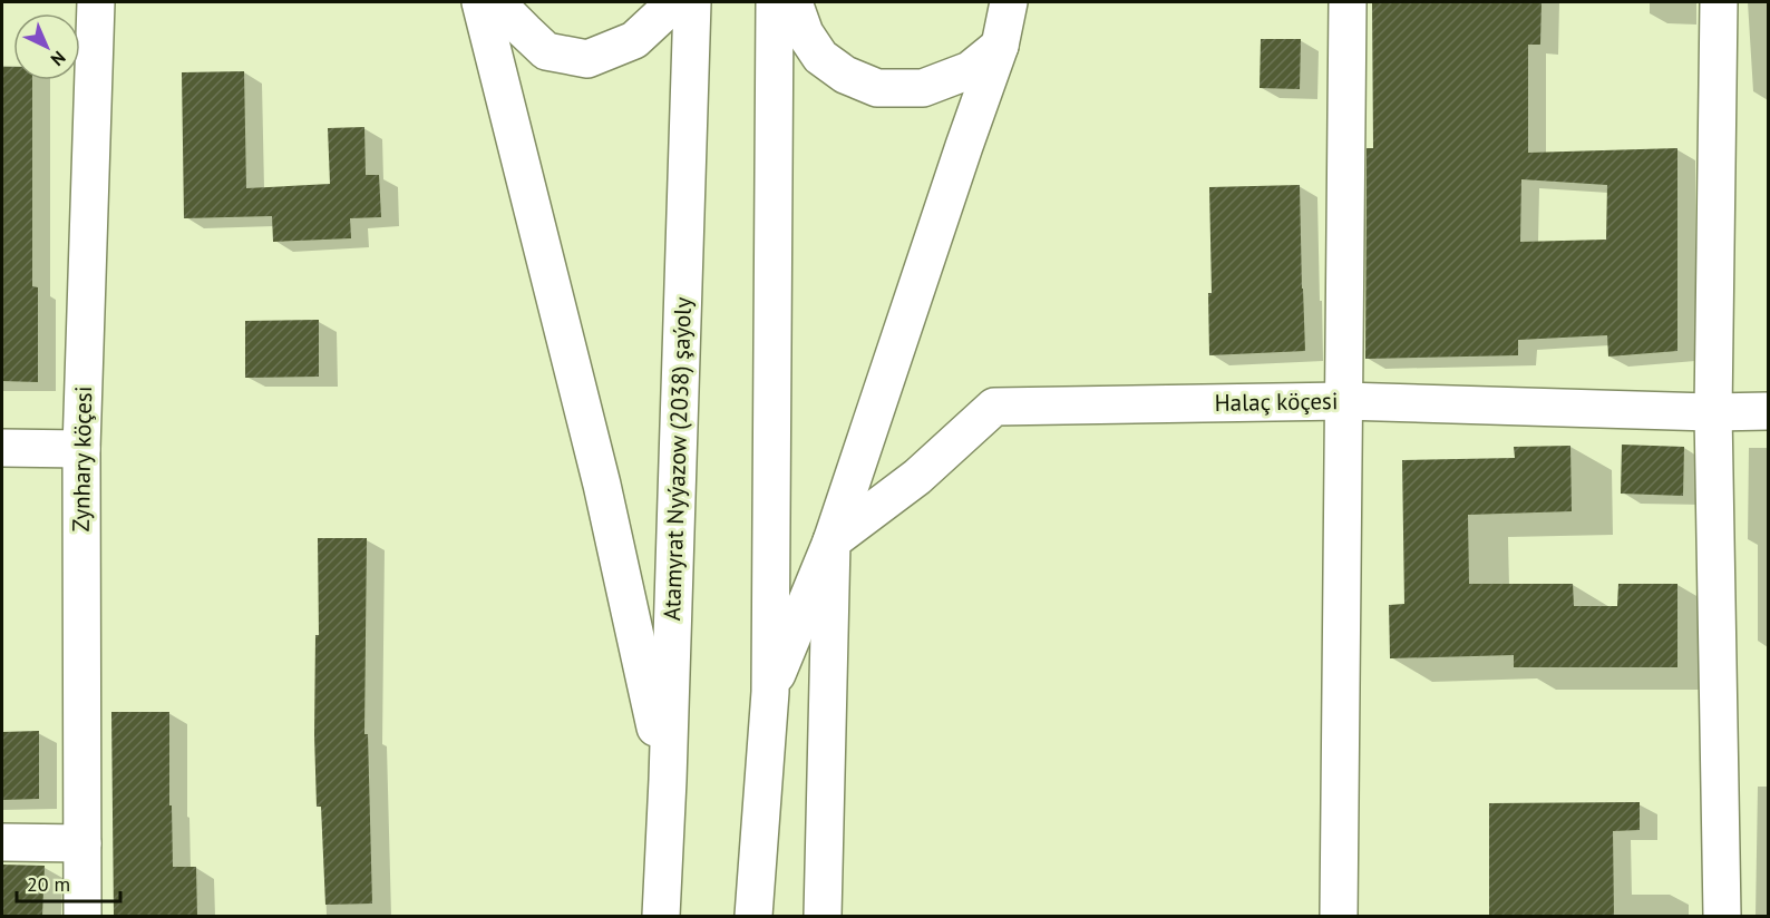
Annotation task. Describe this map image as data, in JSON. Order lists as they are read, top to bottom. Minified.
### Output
{"streets":{"street":["Halaç köçesi","Zynhary köçesi","Atamyrat Nyýazow (2038) şaýoly"]},"scale_bar":"20 m","north":"bottom right"}
